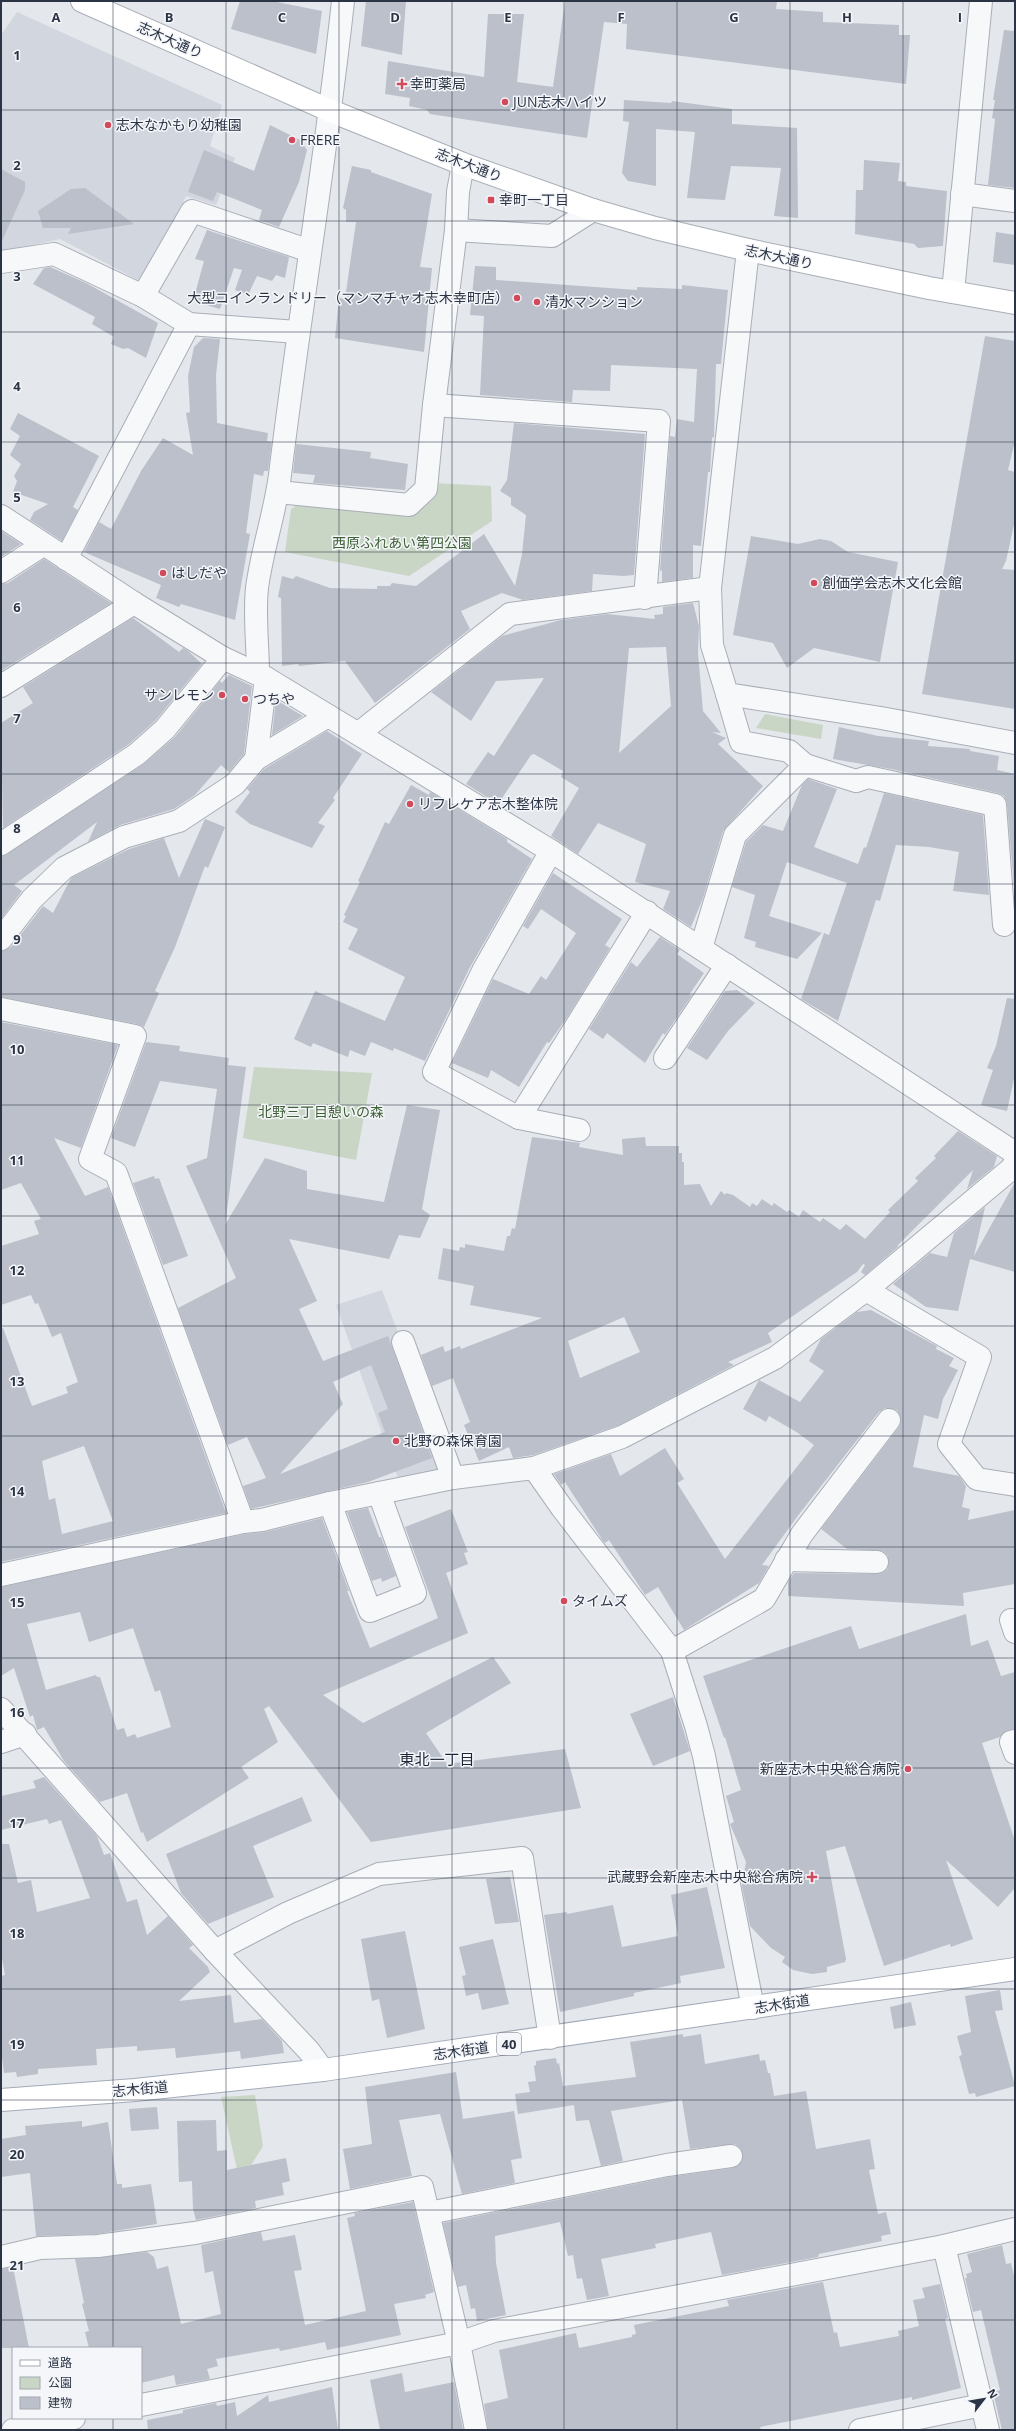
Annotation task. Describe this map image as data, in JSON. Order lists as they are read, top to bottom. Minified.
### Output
{"streets":{"main road":["志木大通り","志木街道","40"]},"districts":["東北一丁目"],"parks":["西原ふれあい第四公園","北野三丁目憩いの森"],"places":{"health":["幸町薬局","武蔵野会新座志木中央総合病院"],"other":["JUN志木ハイツ","志木なかもり幼稚園","FRERE","大型コインランドリー（マンマチャオ志木幸町店）","清水マンション","はしだや","創価学会志木文化会館","サンレモン","つちや","リフレケア志木整体院","北野の森保育園","タイムズ","新座志木中央総合病院"],"transit":["幸町一丁目"]},"legend":["道路","公園","建物"],"north":"top right","grid":{"columns":["A","B","C","D","E","F","G","H","I"],"rows":["1","2","3","4","5","6","7","8","9","10","11","12","13","14","15","16","17","18","19","20","21"]}}
